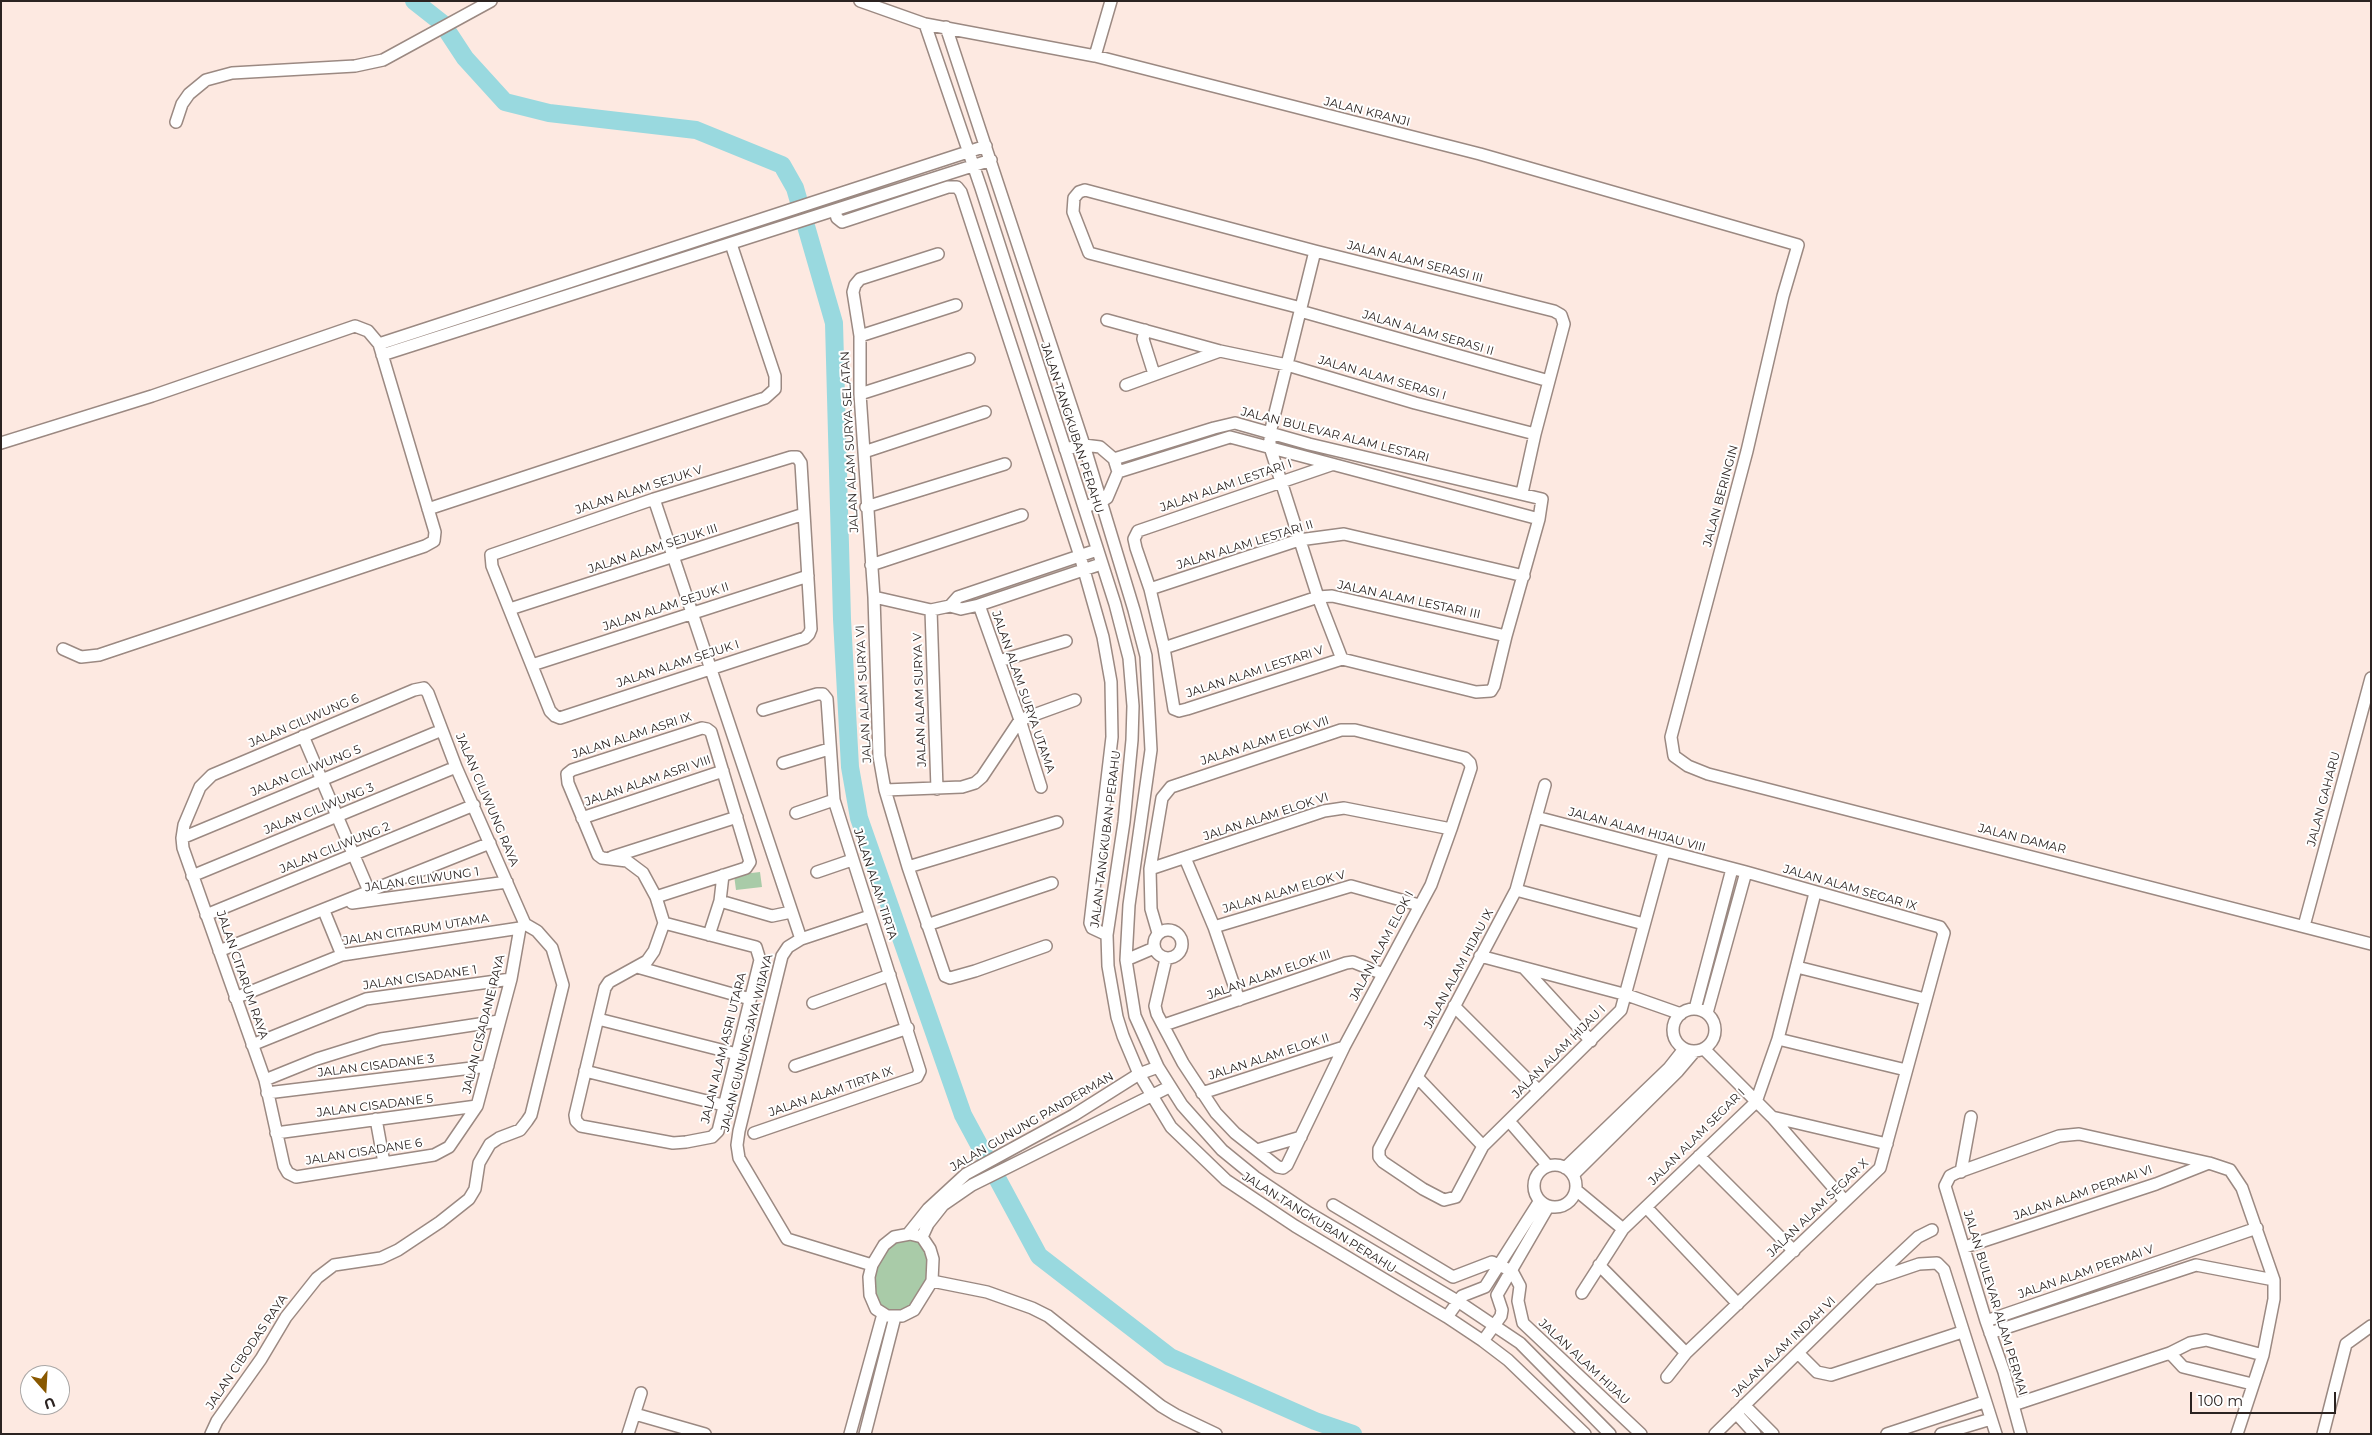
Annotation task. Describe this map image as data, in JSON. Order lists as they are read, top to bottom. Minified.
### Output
{"streets":{"street":["JALAN KRANJI","JALAN ALAM SERASI III","JALAN ALAM SERASI II","JALAN ALAM SERASI I","JALAN TANGKUBAN PERAHU","JALAN BULEVAR ALAM LESTARI","JALAN ALAM SURYA SELATAN","JALAN ALAM LESTARI I","JALAN ALAM SEJUK V","JALAN BERINGIN","JALAN ALAM LESTARI II","JALAN ALAM SEJUK III","JALAN ALAM LESTARI III","JALAN ALAM SEJUK II","JALAN ALAM SEJUK I","JALAN ALAM LESTARI V","JALAN ALAM SURYA UTAMA","JALAN ALAM SURYA VI","JALAN ALAM SURYA V","JALAN CILIWUNG 6","JALAN ALAM ASRI IX","JALAN ALAM ELOK VII","JALAN CILIWUNG 5","JALAN ALAM ASRI VIII","JALAN GAHARU","JALAN CILIWUNG RAYA","JALAN CILIWUNG 3","JALAN ALAM ELOK VI","JALAN ALAM HIJAU VIII","JALAN DAMAR","JALAN CILIWUNG 2","JALAN CILIWUNG 1","JALAN ALAM TIRTA","JALAN ALAM SEGAR IX","JALAN ALAM ELOK V","JALAN CITARUM UTAMA","JALAN ALAM ELOK I","JALAN ALAM HIJAU IX","JALAN CITARUM RAYA","JALAN ALAM ELOK III","JALAN CISADANE 1","JALAN CISADANE RAYA","JALAN GUNUNG JAYA WIJAYA","JALAN ALAM ASRI UTARA","JALAN ALAM HIJAU I","JALAN ALAM ELOK II","JALAN CISADANE 3","JALAN ALAM TIRTA IX","JALAN CISADANE 5","JALAN GUNUNG PANDERMAN","JALAN ALAM SEGAR I","JALAN CISADANE 6","JALAN ALAM PERMAI VI","JALAN ALAM SEGAR X","JALAN ALAM PERMAI V","JALAN BULEVAR ALAM PERMAI","JALAN ALAM INDAH VI","JALAN CIBODAS RAYA","JALAN ALAM HIJAU"]},"crossings":[["JALAN KRANJI","JALAN TANGKUBAN PERAHU"],["JALAN KRANJI","JALAN BERINGIN"],["JALAN ALAM SERASI III","JALAN ALAM SERASI II"],["JALAN ALAM SERASI III","JALAN ALAM SERASI I"],["JALAN ALAM SERASI III","JALAN BULEVAR ALAM LESTARI"],["JALAN TANGKUBAN PERAHU","JALAN GUNUNG PANDERMAN"],["JALAN ALAM SURYA SELATAN","JALAN ALAM SURYA VI"],["JALAN ALAM LESTARI I","JALAN ALAM LESTARI II"],["JALAN ALAM SEJUK V","JALAN ALAM SEJUK III"],["JALAN BERINGIN","JALAN DAMAR"],["JALAN ALAM LESTARI III","JALAN ALAM LESTARI V"],["JALAN ALAM SEJUK II","JALAN ALAM SEJUK I"],["JALAN CILIWUNG 6","JALAN CILIWUNG 5"],["JALAN CILIWUNG 6","JALAN CILIWUNG RAYA"],["JALAN CILIWUNG 6","JALAN CITARUM RAYA"],["JALAN ALAM ASRI IX","JALAN ALAM ASRI VIII"],["JALAN ALAM ELOK VII","JALAN ALAM ELOK VI"],["JALAN ALAM ELOK VII","JALAN ALAM ELOK I"],["JALAN CILIWUNG 5","JALAN CILIWUNG RAYA"],["JALAN CILIWUNG 5","JALAN CITARUM RAYA"],["JALAN GAHARU","JALAN DAMAR"],["JALAN CILIWUNG RAYA","JALAN CILIWUNG 3"],["JALAN CILIWUNG RAYA","JALAN CILIWUNG 2"],["JALAN CILIWUNG RAYA","JALAN CILIWUNG 1"],["JALAN CILIWUNG RAYA","JALAN CITARUM UTAMA"],["JALAN CILIWUNG RAYA","JALAN CISADANE RAYA"],["JALAN CILIWUNG RAYA","JALAN CIBODAS RAYA"],["JALAN CILIWUNG 3","JALAN CITARUM RAYA"],["JALAN ALAM ELOK VI","JALAN ALAM ELOK I"],["JALAN ALAM HIJAU VIII","JALAN ALAM SEGAR IX"],["JALAN ALAM HIJAU VIII","JALAN ALAM HIJAU IX"],["JALAN ALAM HIJAU VIII","JALAN ALAM HIJAU I"],["JALAN CILIWUNG 2","JALAN CITARUM RAYA"],["JALAN CILIWUNG 1","JALAN CITARUM RAYA"],["JALAN ALAM TIRTA","JALAN ALAM TIRTA IX"],["JALAN ALAM SEGAR IX","JALAN ALAM SEGAR I"],["JALAN ALAM SEGAR IX","JALAN ALAM SEGAR X"],["JALAN ALAM ELOK V","JALAN ALAM ELOK I"],["JALAN CITARUM UTAMA","JALAN CITARUM RAYA"],["JALAN CITARUM UTAMA","JALAN CISADANE RAYA"],["JALAN CITARUM UTAMA","JALAN CIBODAS RAYA"],["JALAN ALAM ELOK I","JALAN ALAM ELOK III"],["JALAN ALAM ELOK I","JALAN ALAM ELOK II"],["JALAN ALAM HIJAU IX","JALAN ALAM HIJAU I"],["JALAN CITARUM RAYA","JALAN CISADANE 1"],["JALAN CITARUM RAYA","JALAN CISADANE 3"],["JALAN CITARUM RAYA","JALAN CISADANE 5"],["JALAN CITARUM RAYA","JALAN CISADANE 6"],["JALAN CISADANE 1","JALAN CISADANE RAYA"],["JALAN CISADANE RAYA","JALAN CISADANE 3"],["JALAN CISADANE RAYA","JALAN CISADANE 5"],["JALAN CISADANE RAYA","JALAN CISADANE 6"],["JALAN CISADANE RAYA","JALAN CIBODAS RAYA"],["JALAN GUNUNG JAYA WIJAYA","JALAN GUNUNG PANDERMAN"],["JALAN ALAM PERMAI VI","JALAN BULEVAR ALAM PERMAI"],["JALAN ALAM PERMAI V","JALAN BULEVAR ALAM PERMAI"]],"scale_bar":"100 m","north":"bottom"}
